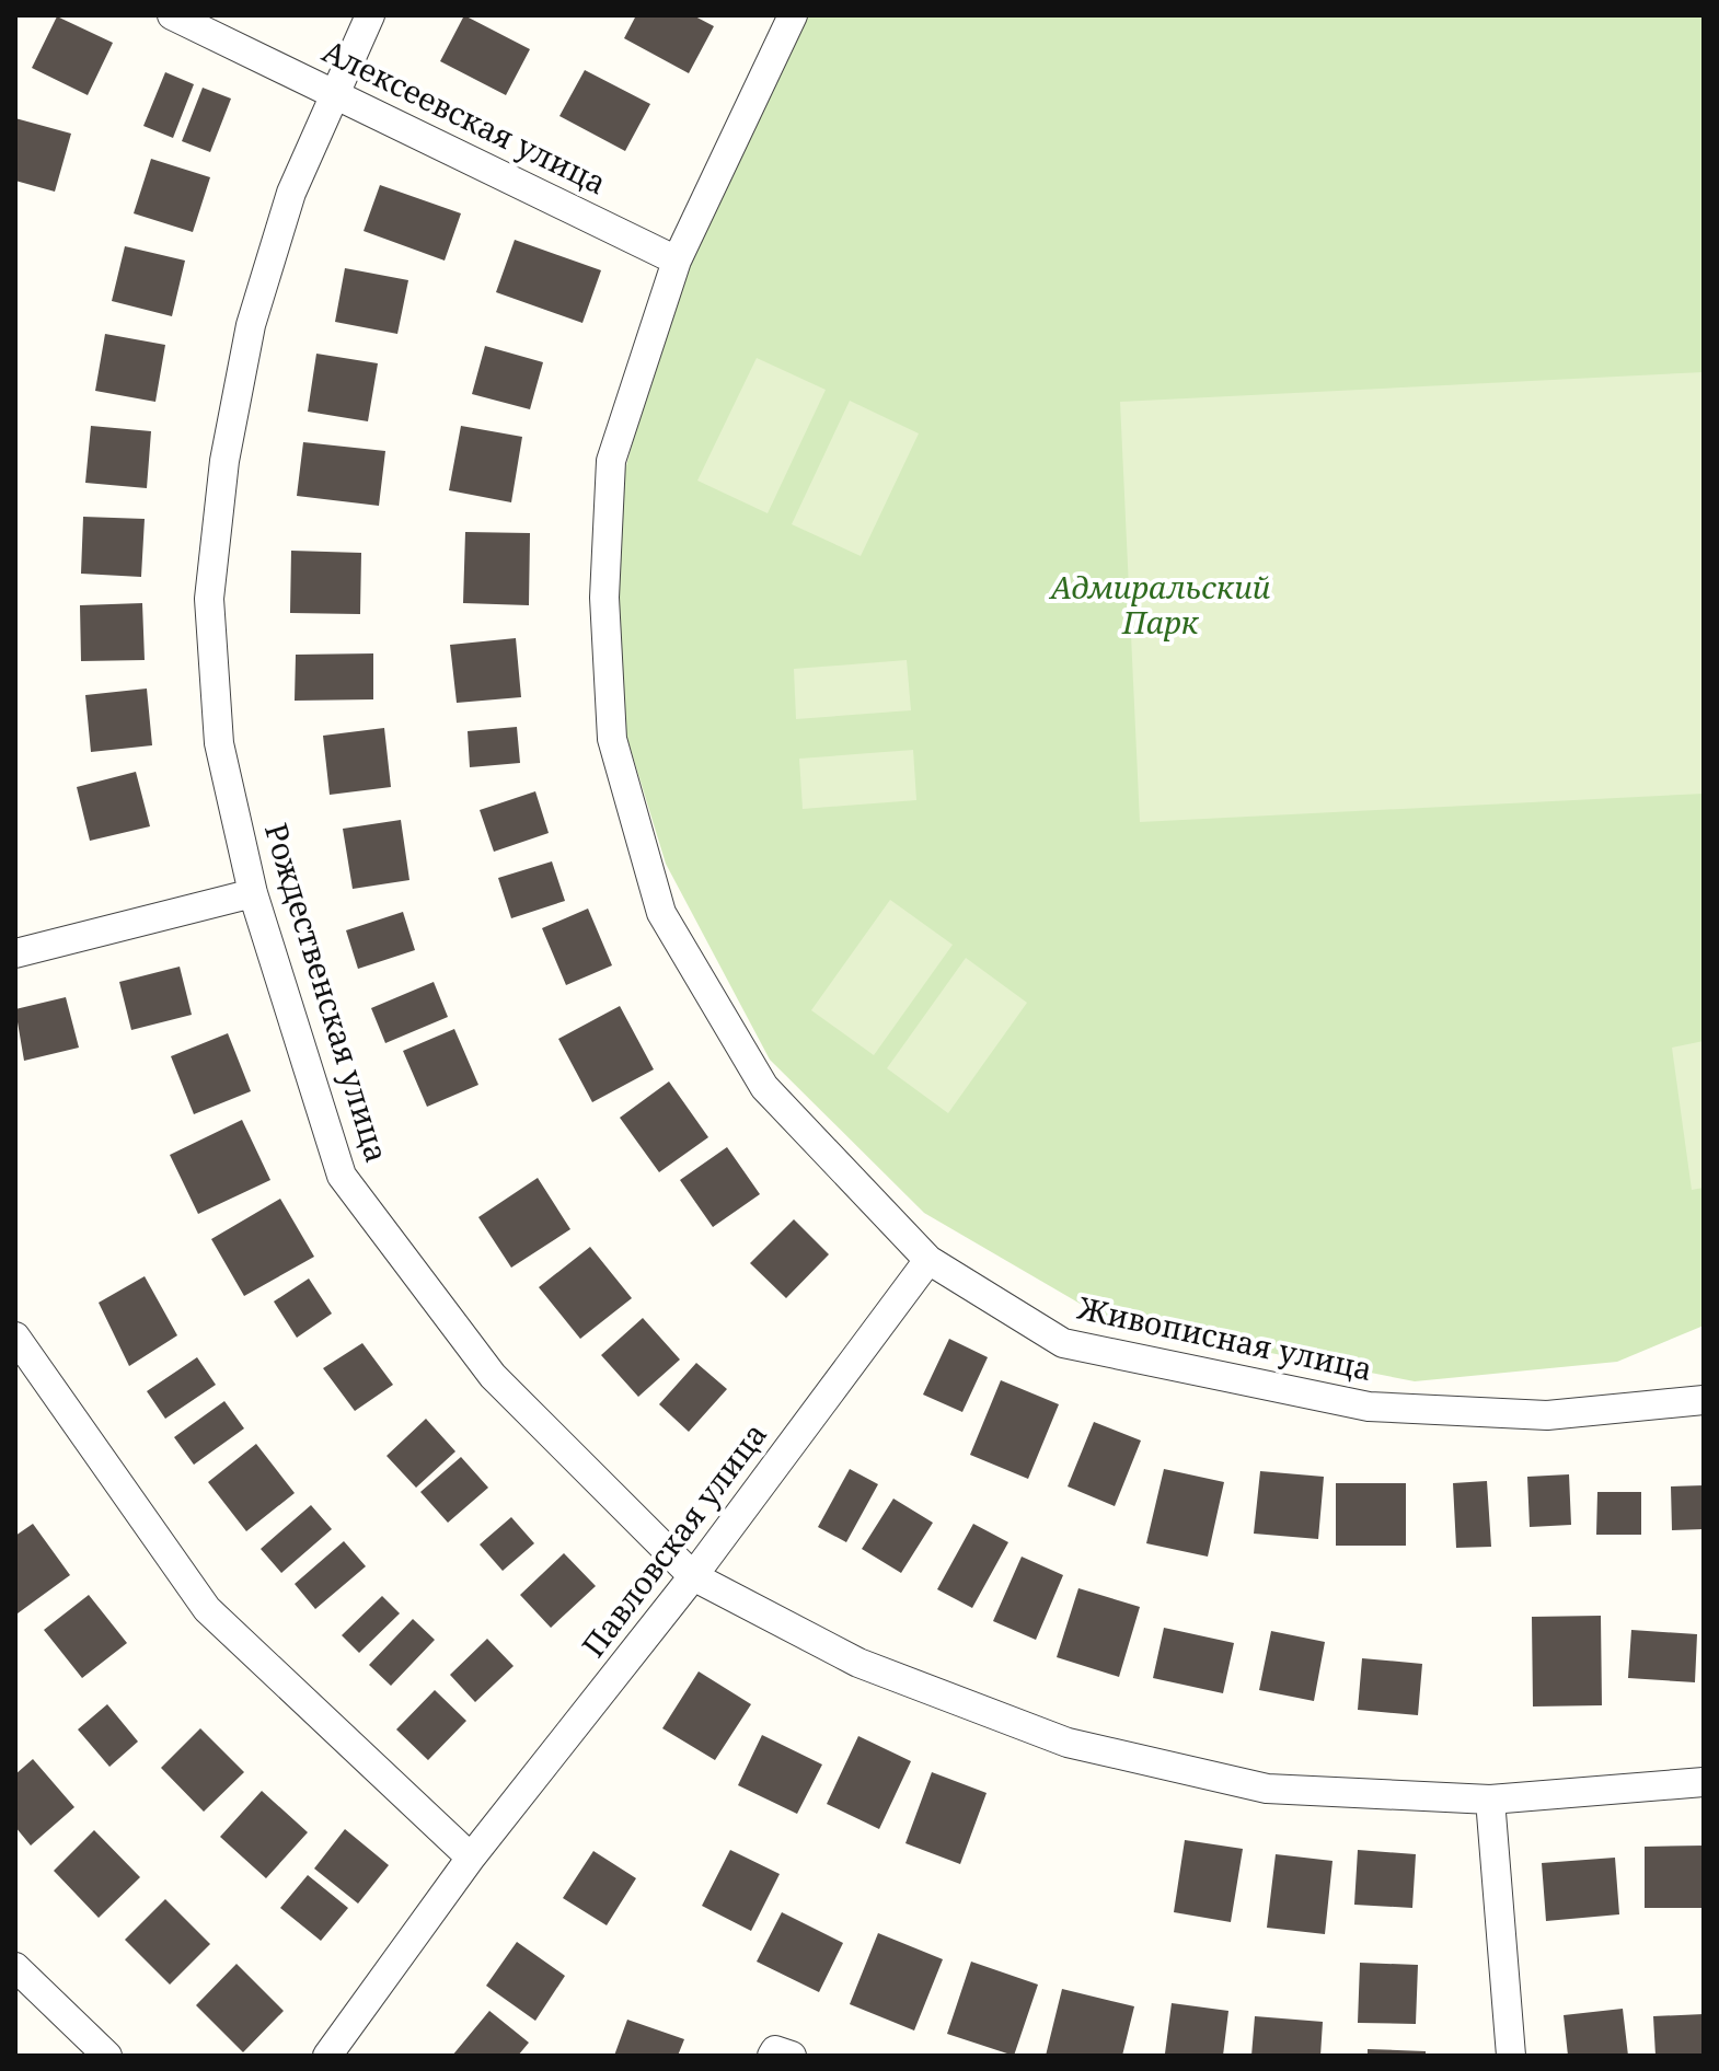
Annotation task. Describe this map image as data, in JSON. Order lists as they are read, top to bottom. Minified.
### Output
{"streets":{"street":["Алексеевская улица","Рождественская улица","Живописная улица","Павловская улица"]},"crossings":[["Алексеевская улица","Рождественская улица"],["Алексеевская улица","Живописная улица"],["Рождественская улица","Павловская улица"],["Живописная улица","Павловская улица"]],"parks":["Адмиральский Парк"]}
